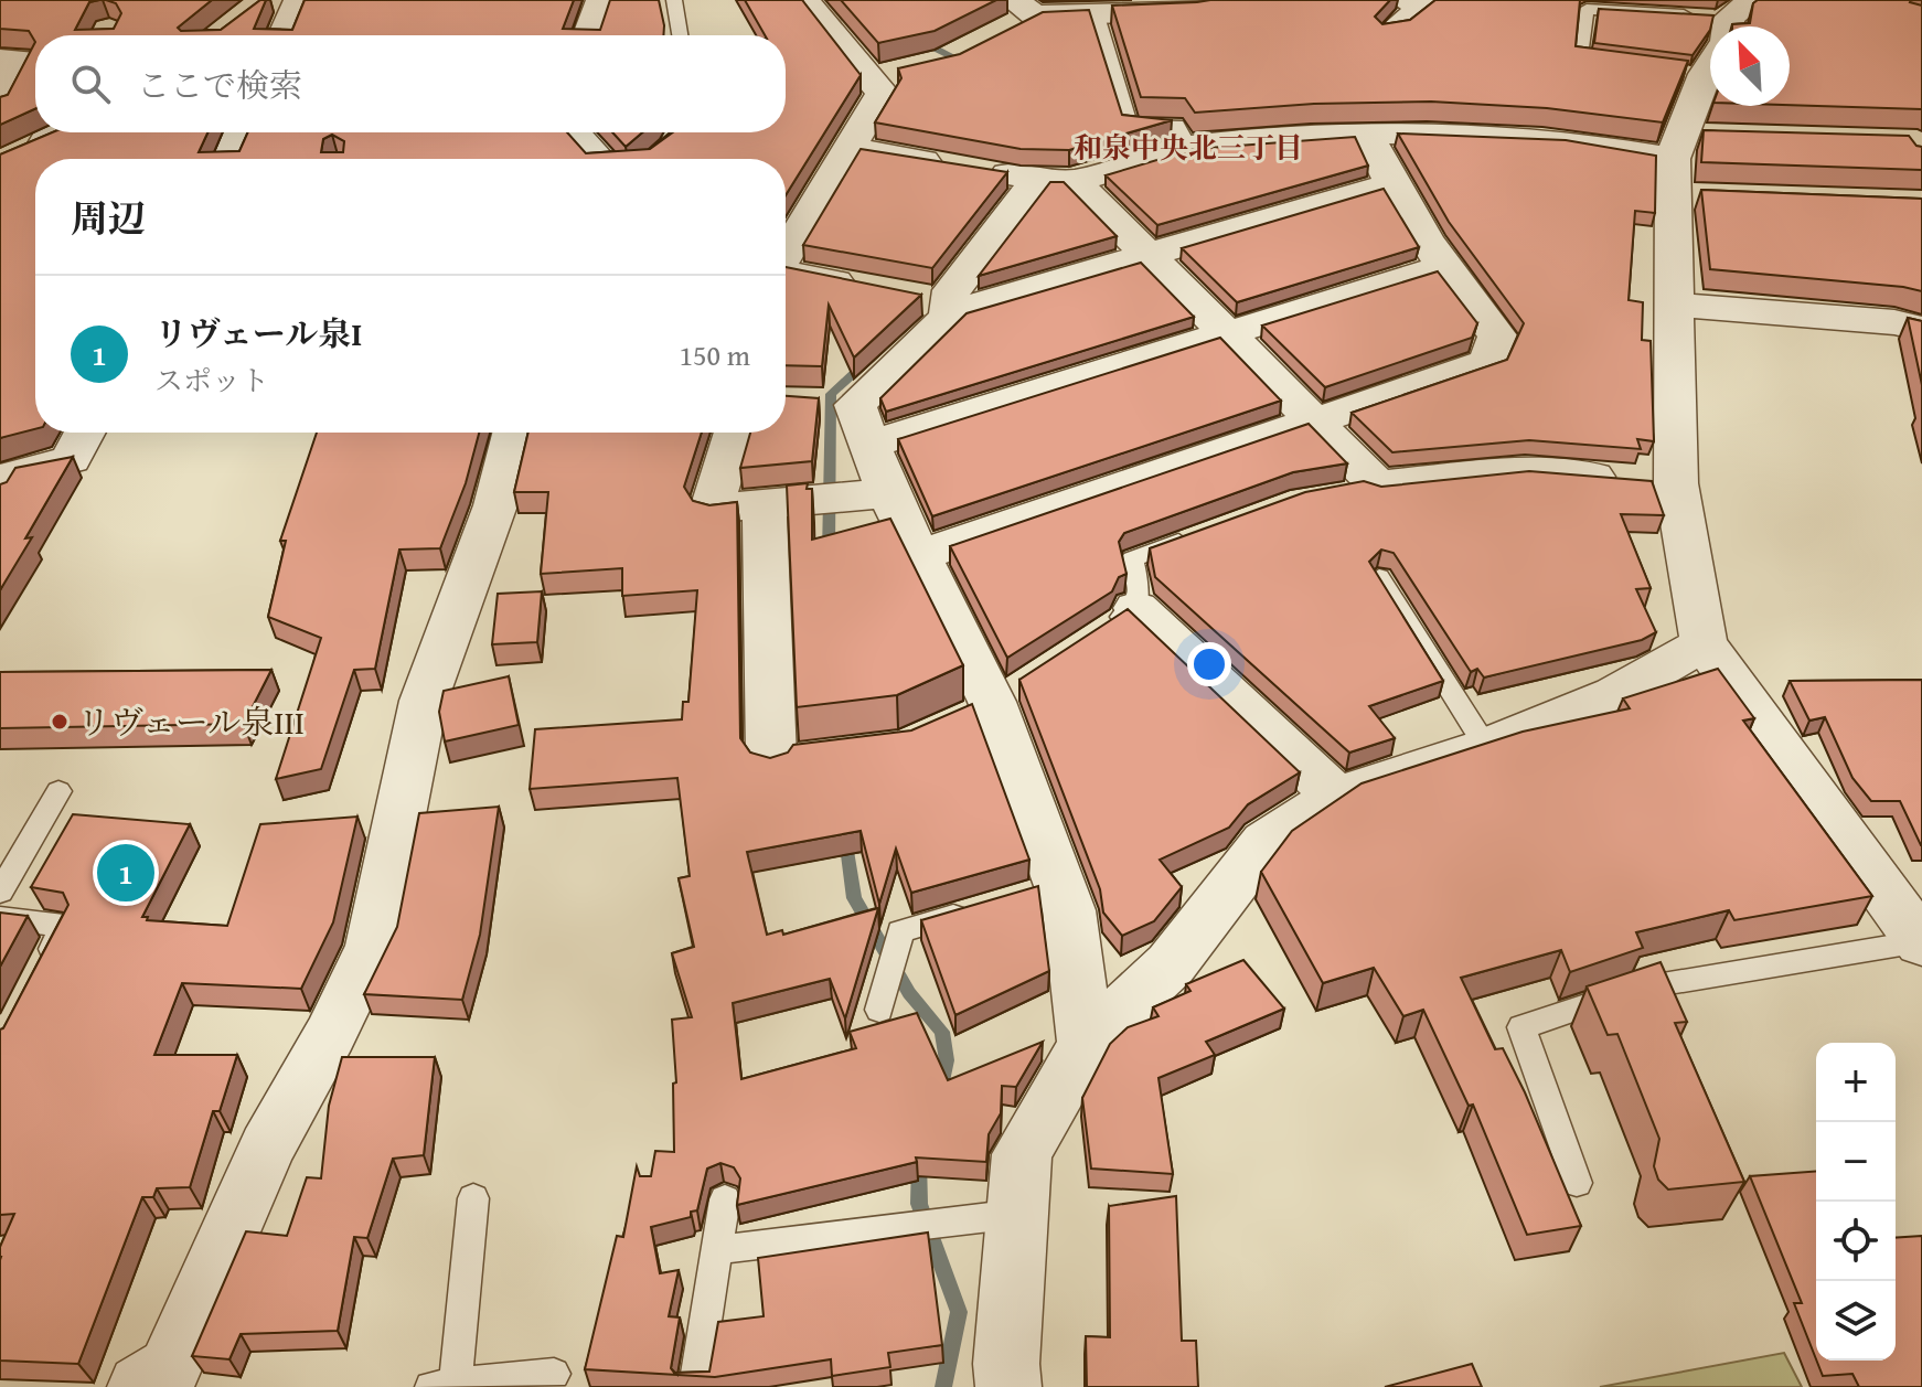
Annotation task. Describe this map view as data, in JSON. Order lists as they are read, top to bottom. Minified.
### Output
{"districts":["和泉中央北三丁目"],"places":["リヴェール泉III"],"north":"top left","page":{"search":"ここで検索","heading":"周辺","list":[{"mark":"1","name":"リヴェール泉I","note":"スポット","value":"150 m"}],"pins":"1","map_buttons":["+","−"]}}
